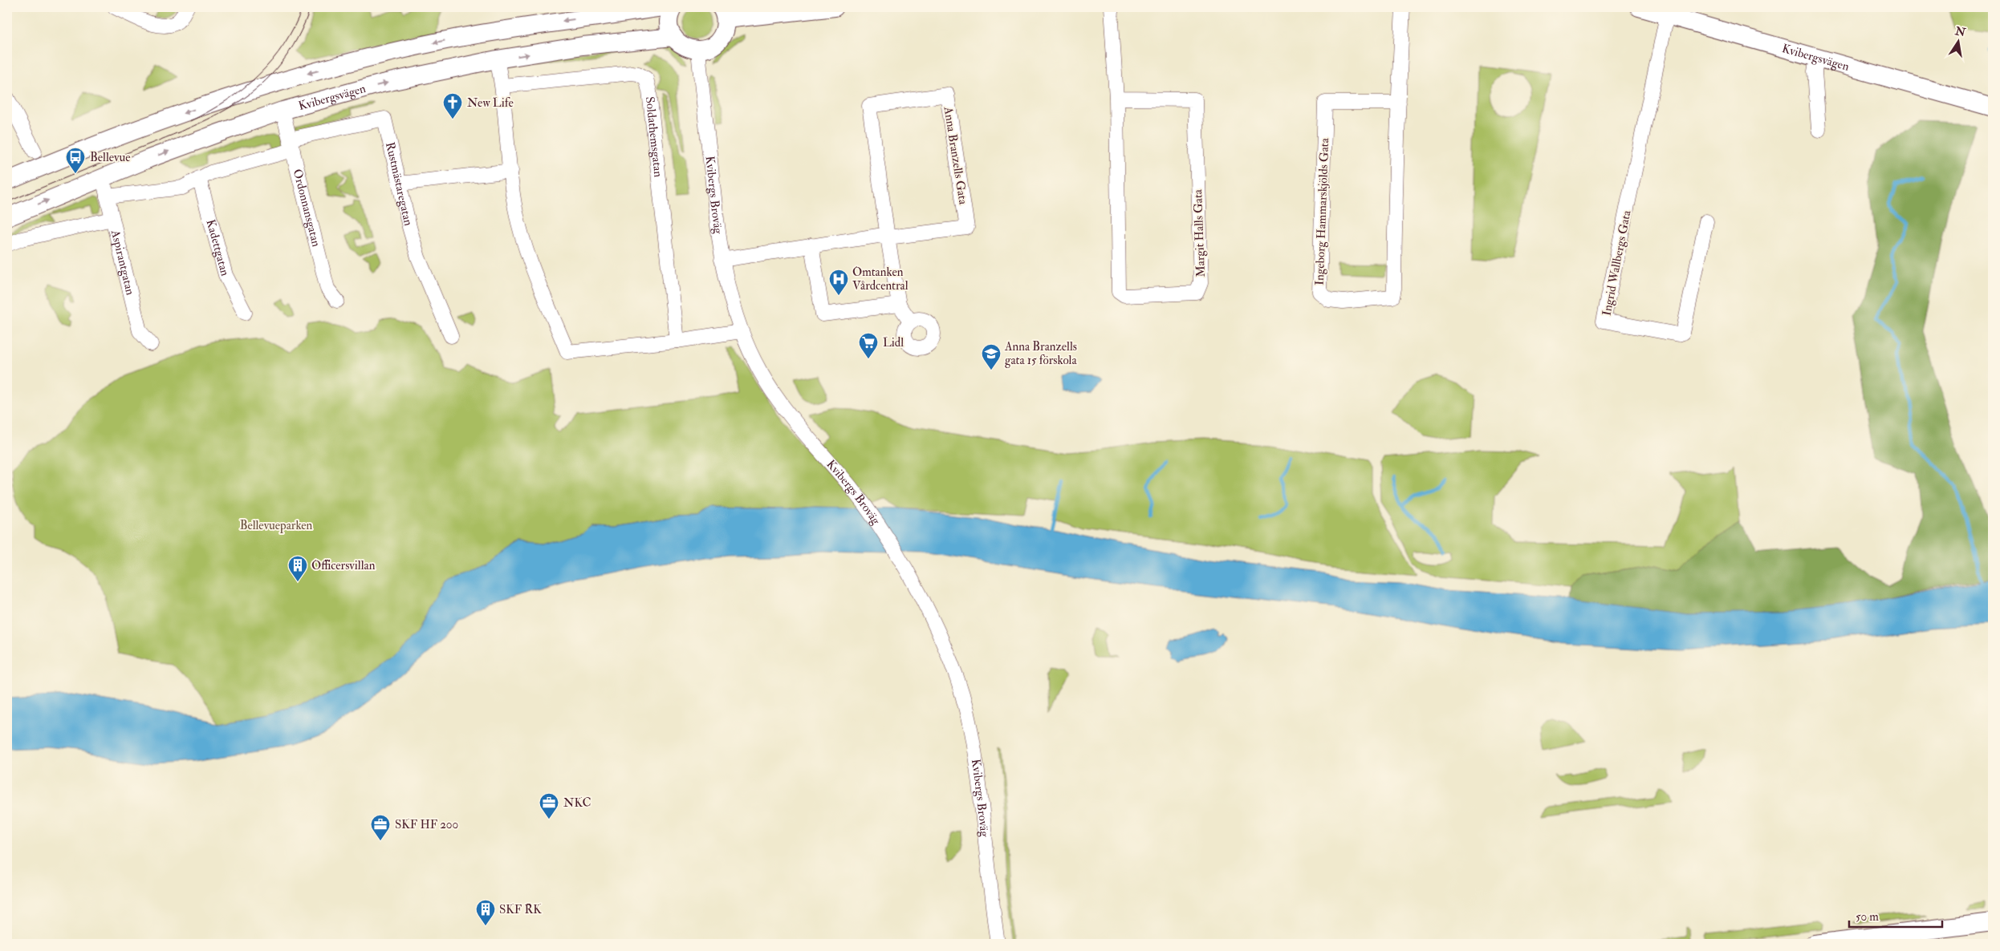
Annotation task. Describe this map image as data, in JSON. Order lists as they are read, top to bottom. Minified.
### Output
{"streets":{"street":["Kvibergsvägen","Soldathemsgatan","Anna Branzells Gata","Rustmästaregatan","Kvibergs Broväg","Ordonnansgatan","Ingeborg Hammarskjölds Gata","Margit Halls Gata","Kadettgatan","Aspirantgatan","Ingrid Wallbergs Gata"]},"crossings":[["Kvibergsvägen","Ordonnansgatan"],["Kvibergsvägen","Aspirantgatan"],["Kvibergsvägen","Ingrid Wallbergs Gata"],["Anna Branzells Gata","Kvibergs Broväg"],["Rustmästaregatan","Ordonnansgatan"],["Rustmästaregatan","Kadettgatan"],["Rustmästaregatan","Aspirantgatan"]],"parks":["Bellevueparken"],"places":{"church":["New Life"],"bus stop":["Bellevue"],"hospital":["Omtanken Vårdcentral"],"supermarket":["Lidl"],"school or university":["Anna Branzells gata 15 förskola"],"building":["Officersvillan","SKF RK"],"office":["NKC","SKF HF 200"]},"scale_bar":"50 m","north":"top"}
